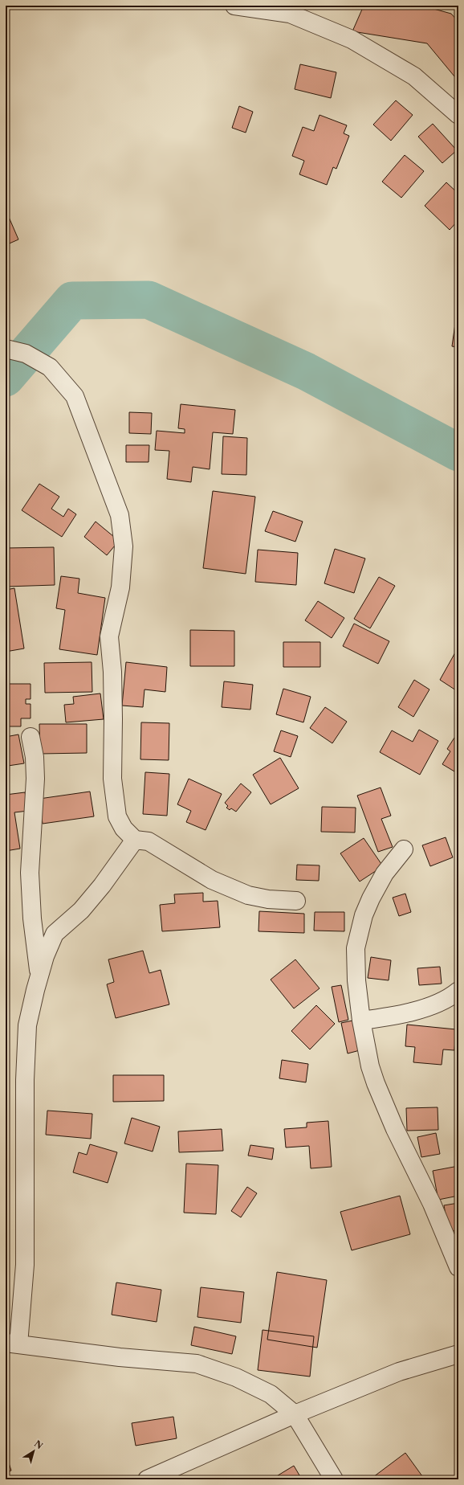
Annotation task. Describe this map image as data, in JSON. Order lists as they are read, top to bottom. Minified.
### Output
{"north":"top right"}
